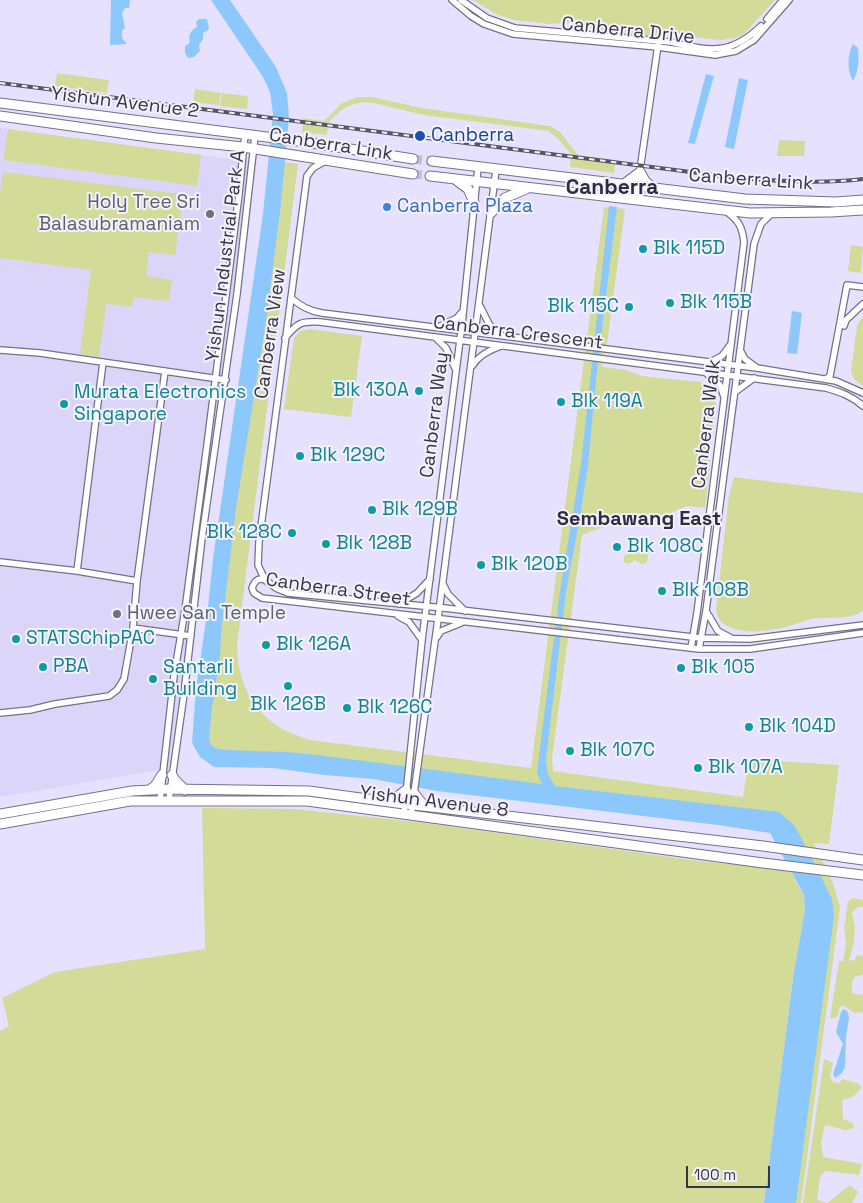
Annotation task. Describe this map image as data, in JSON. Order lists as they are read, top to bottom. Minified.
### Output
{"streets":{"main road":["Yishun Avenue 2","Canberra Link","Yishun Avenue 8"],"street":["Canberra Drive","Yishun Industrial Park A","Canberra Crescent","Canberra View","Canberra Way","Canberra Walk","Canberra Street"]},"crossings":[["Yishun Avenue 2","Canberra Link"],["Yishun Avenue 2","Yishun Industrial Park A"],["Canberra Link","Yishun Industrial Park A"],["Canberra Link","Canberra View"],["Canberra Link","Canberra Way"],["Canberra Link","Canberra Walk"],["Yishun Industrial Park A","Yishun Avenue 8"],["Canberra Crescent","Canberra View"],["Canberra Crescent","Canberra Way"],["Canberra Crescent","Canberra Walk"],["Canberra View","Canberra Street"],["Canberra Way","Canberra Street"],["Canberra Way","Yishun Avenue 8"],["Canberra Walk","Canberra Street"]],"districts":["Canberra","Sembawang East"],"places":["Canberra","Canberra Plaza","Holy Tree Sri Balasubramaniam","Blk 115D","Blk 115B","Blk 115C","Blk 130A","Blk 119A","Murata Electronics Singapore","Blk 129C","Blk 129B","Blk 128C","Blk 128B","Blk 108C","Blk 120B","Blk 108B","Hwee San Temple","STATSChipPAC","Blk 126A","PBA","Blk 105","Santarli Building","Blk 126B","Blk 126C","Blk 104D","Blk 107C","Blk 107A"],"scale_bar":"100 m"}
